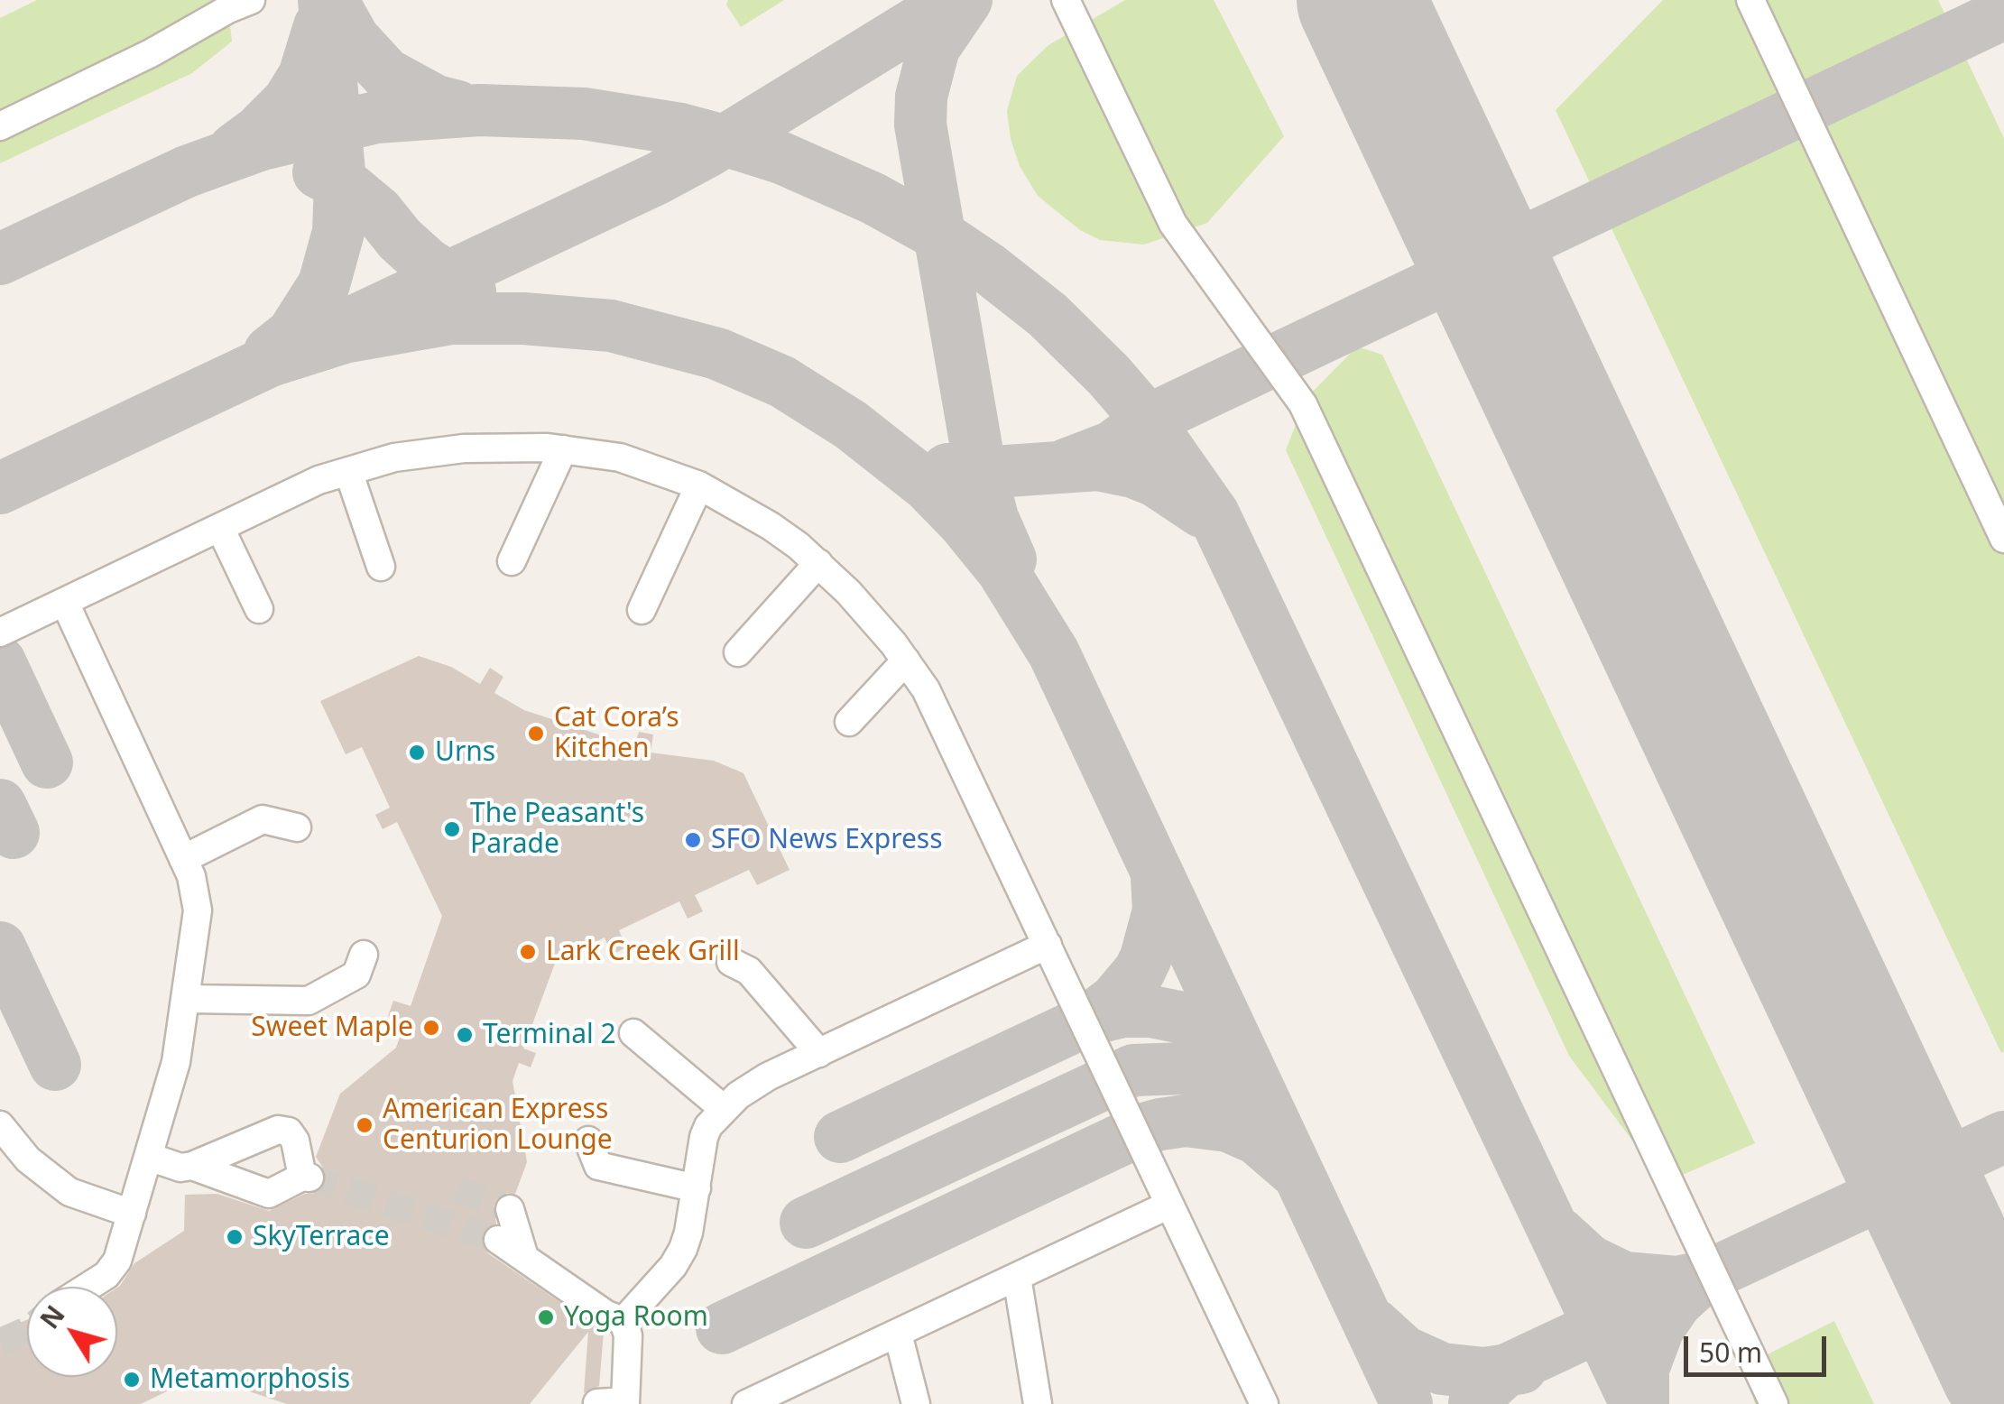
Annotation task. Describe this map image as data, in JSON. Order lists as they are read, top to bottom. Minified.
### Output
{"places":["Cat Cora’s Kitchen","Urns","The Peasant's Parade","SFO News Express","Lark Creek Grill","Sweet Maple","Terminal 2","American Express Centurion Lounge","SkyTerrace","Yoga Room","Metamorphosis"],"scale_bar":"50 m","north":"top left"}
